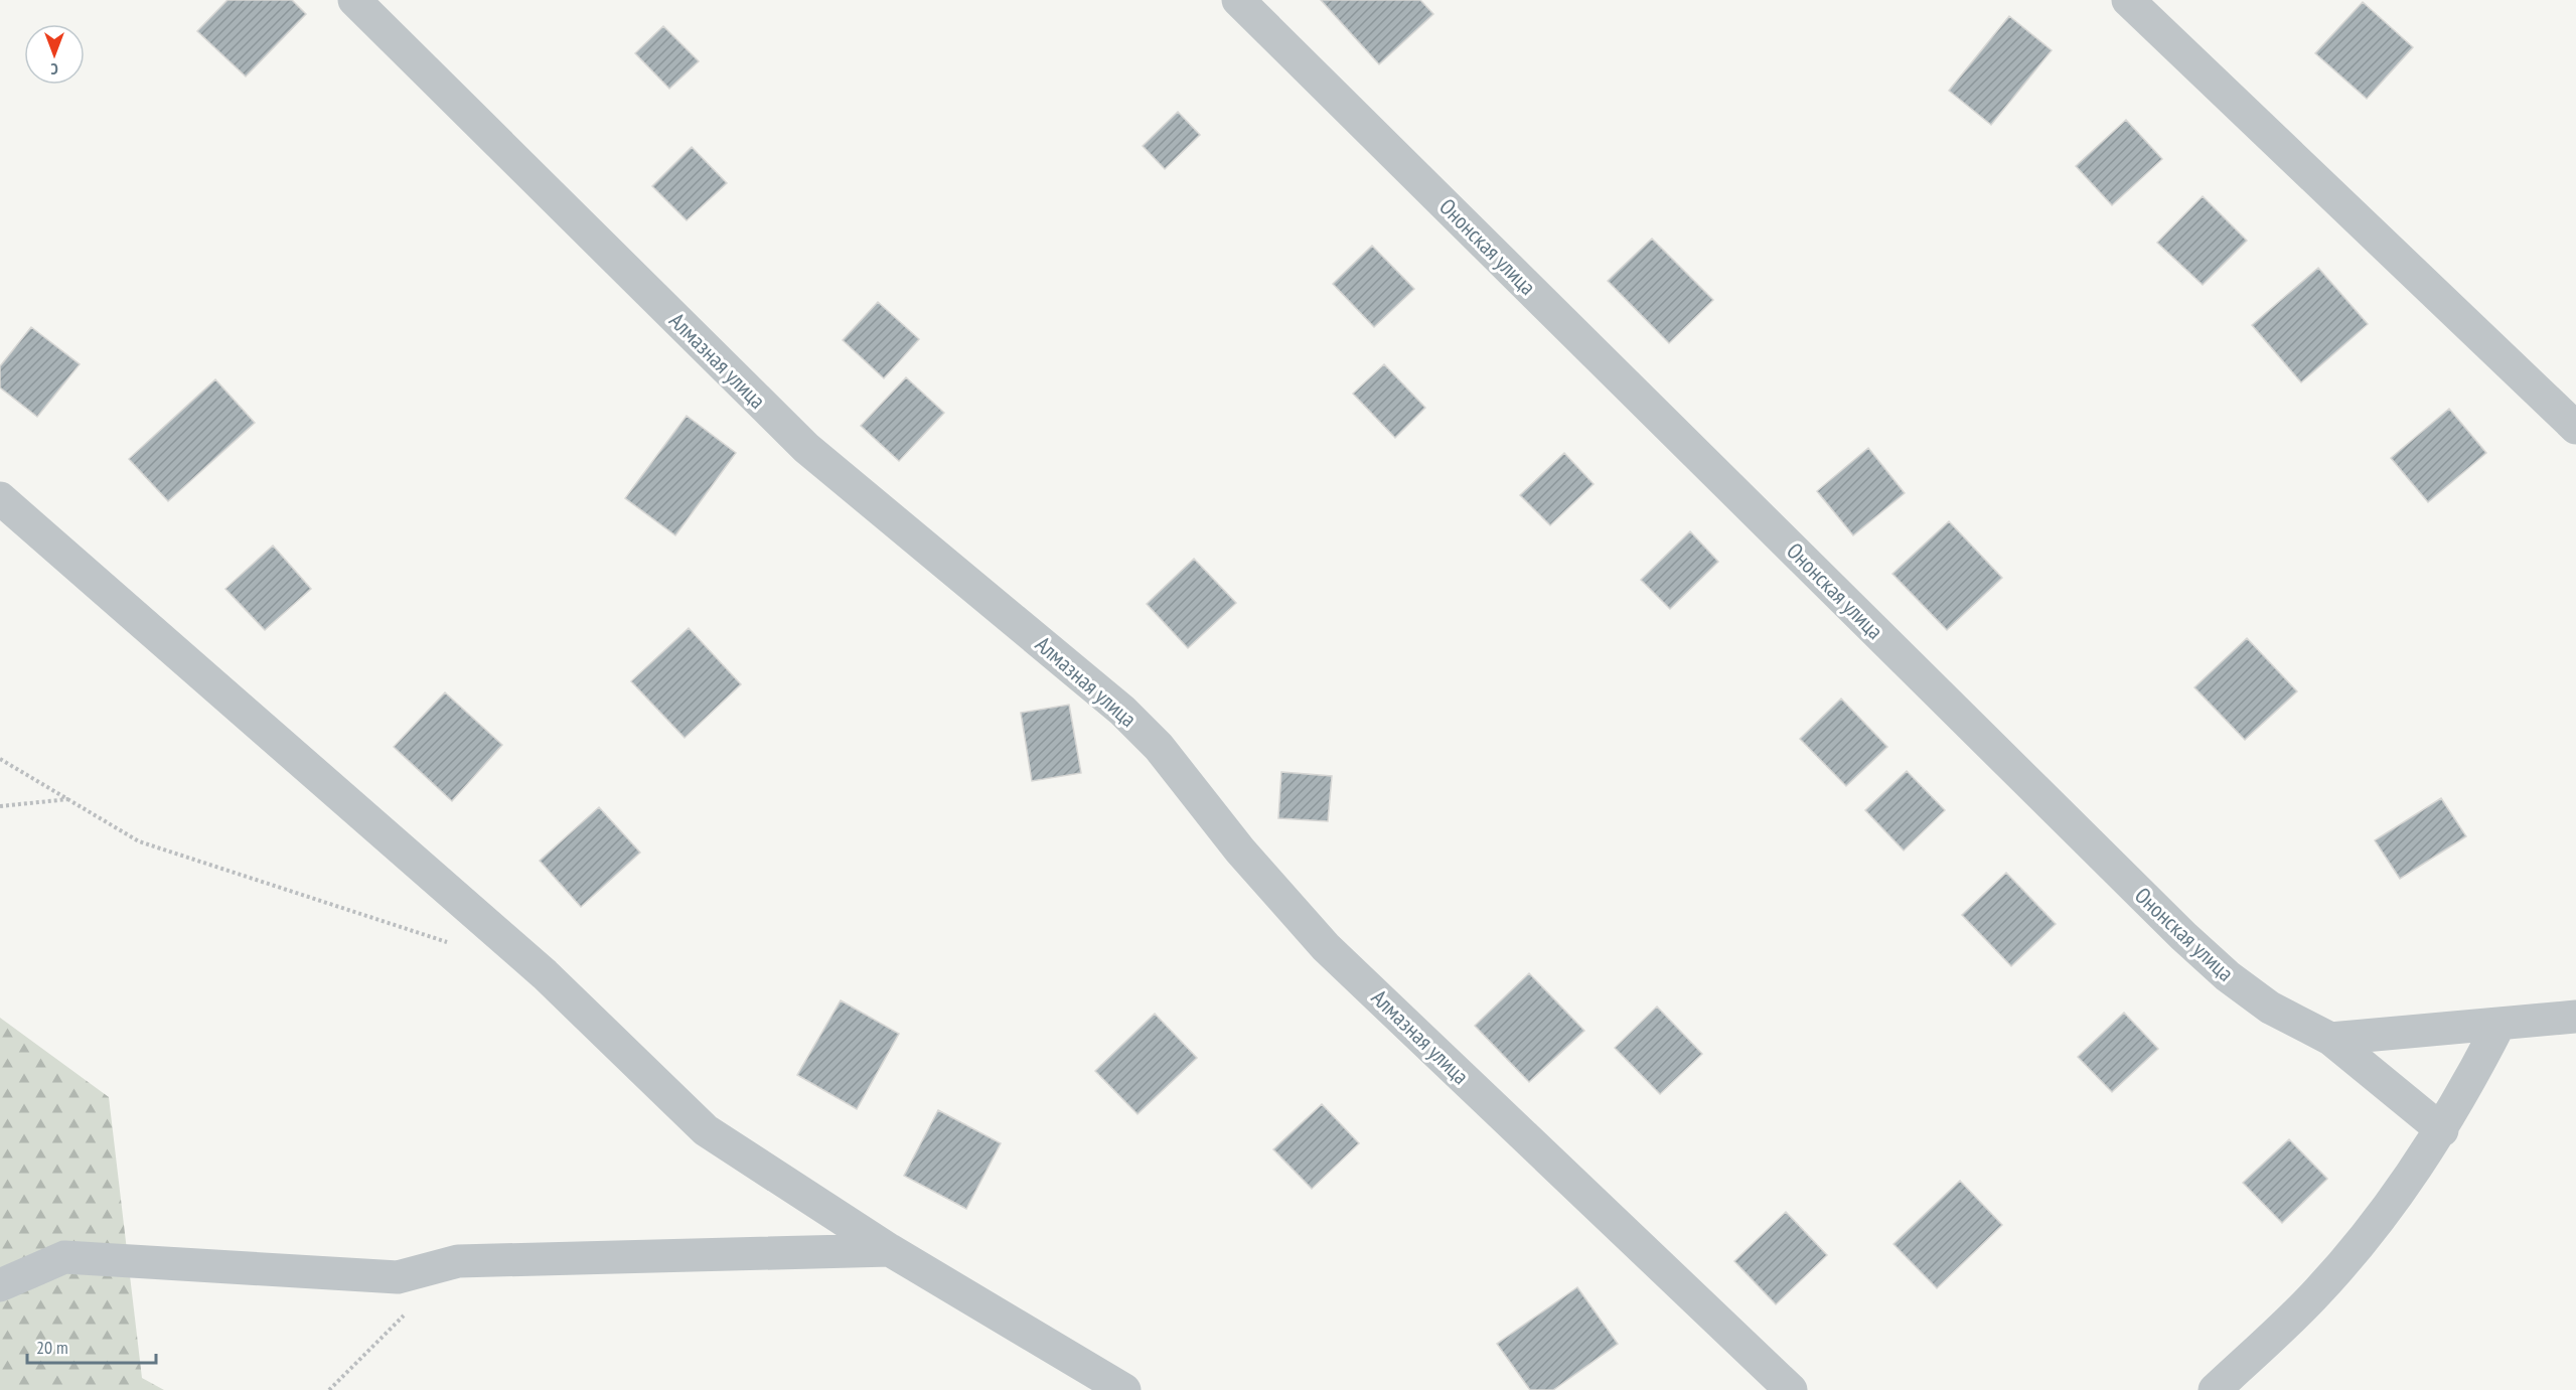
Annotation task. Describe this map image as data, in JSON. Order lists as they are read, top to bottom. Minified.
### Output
{"streets":{"street":["Ононская улица","Алмазная улица"]},"scale_bar":"20 m","north":"bottom"}
